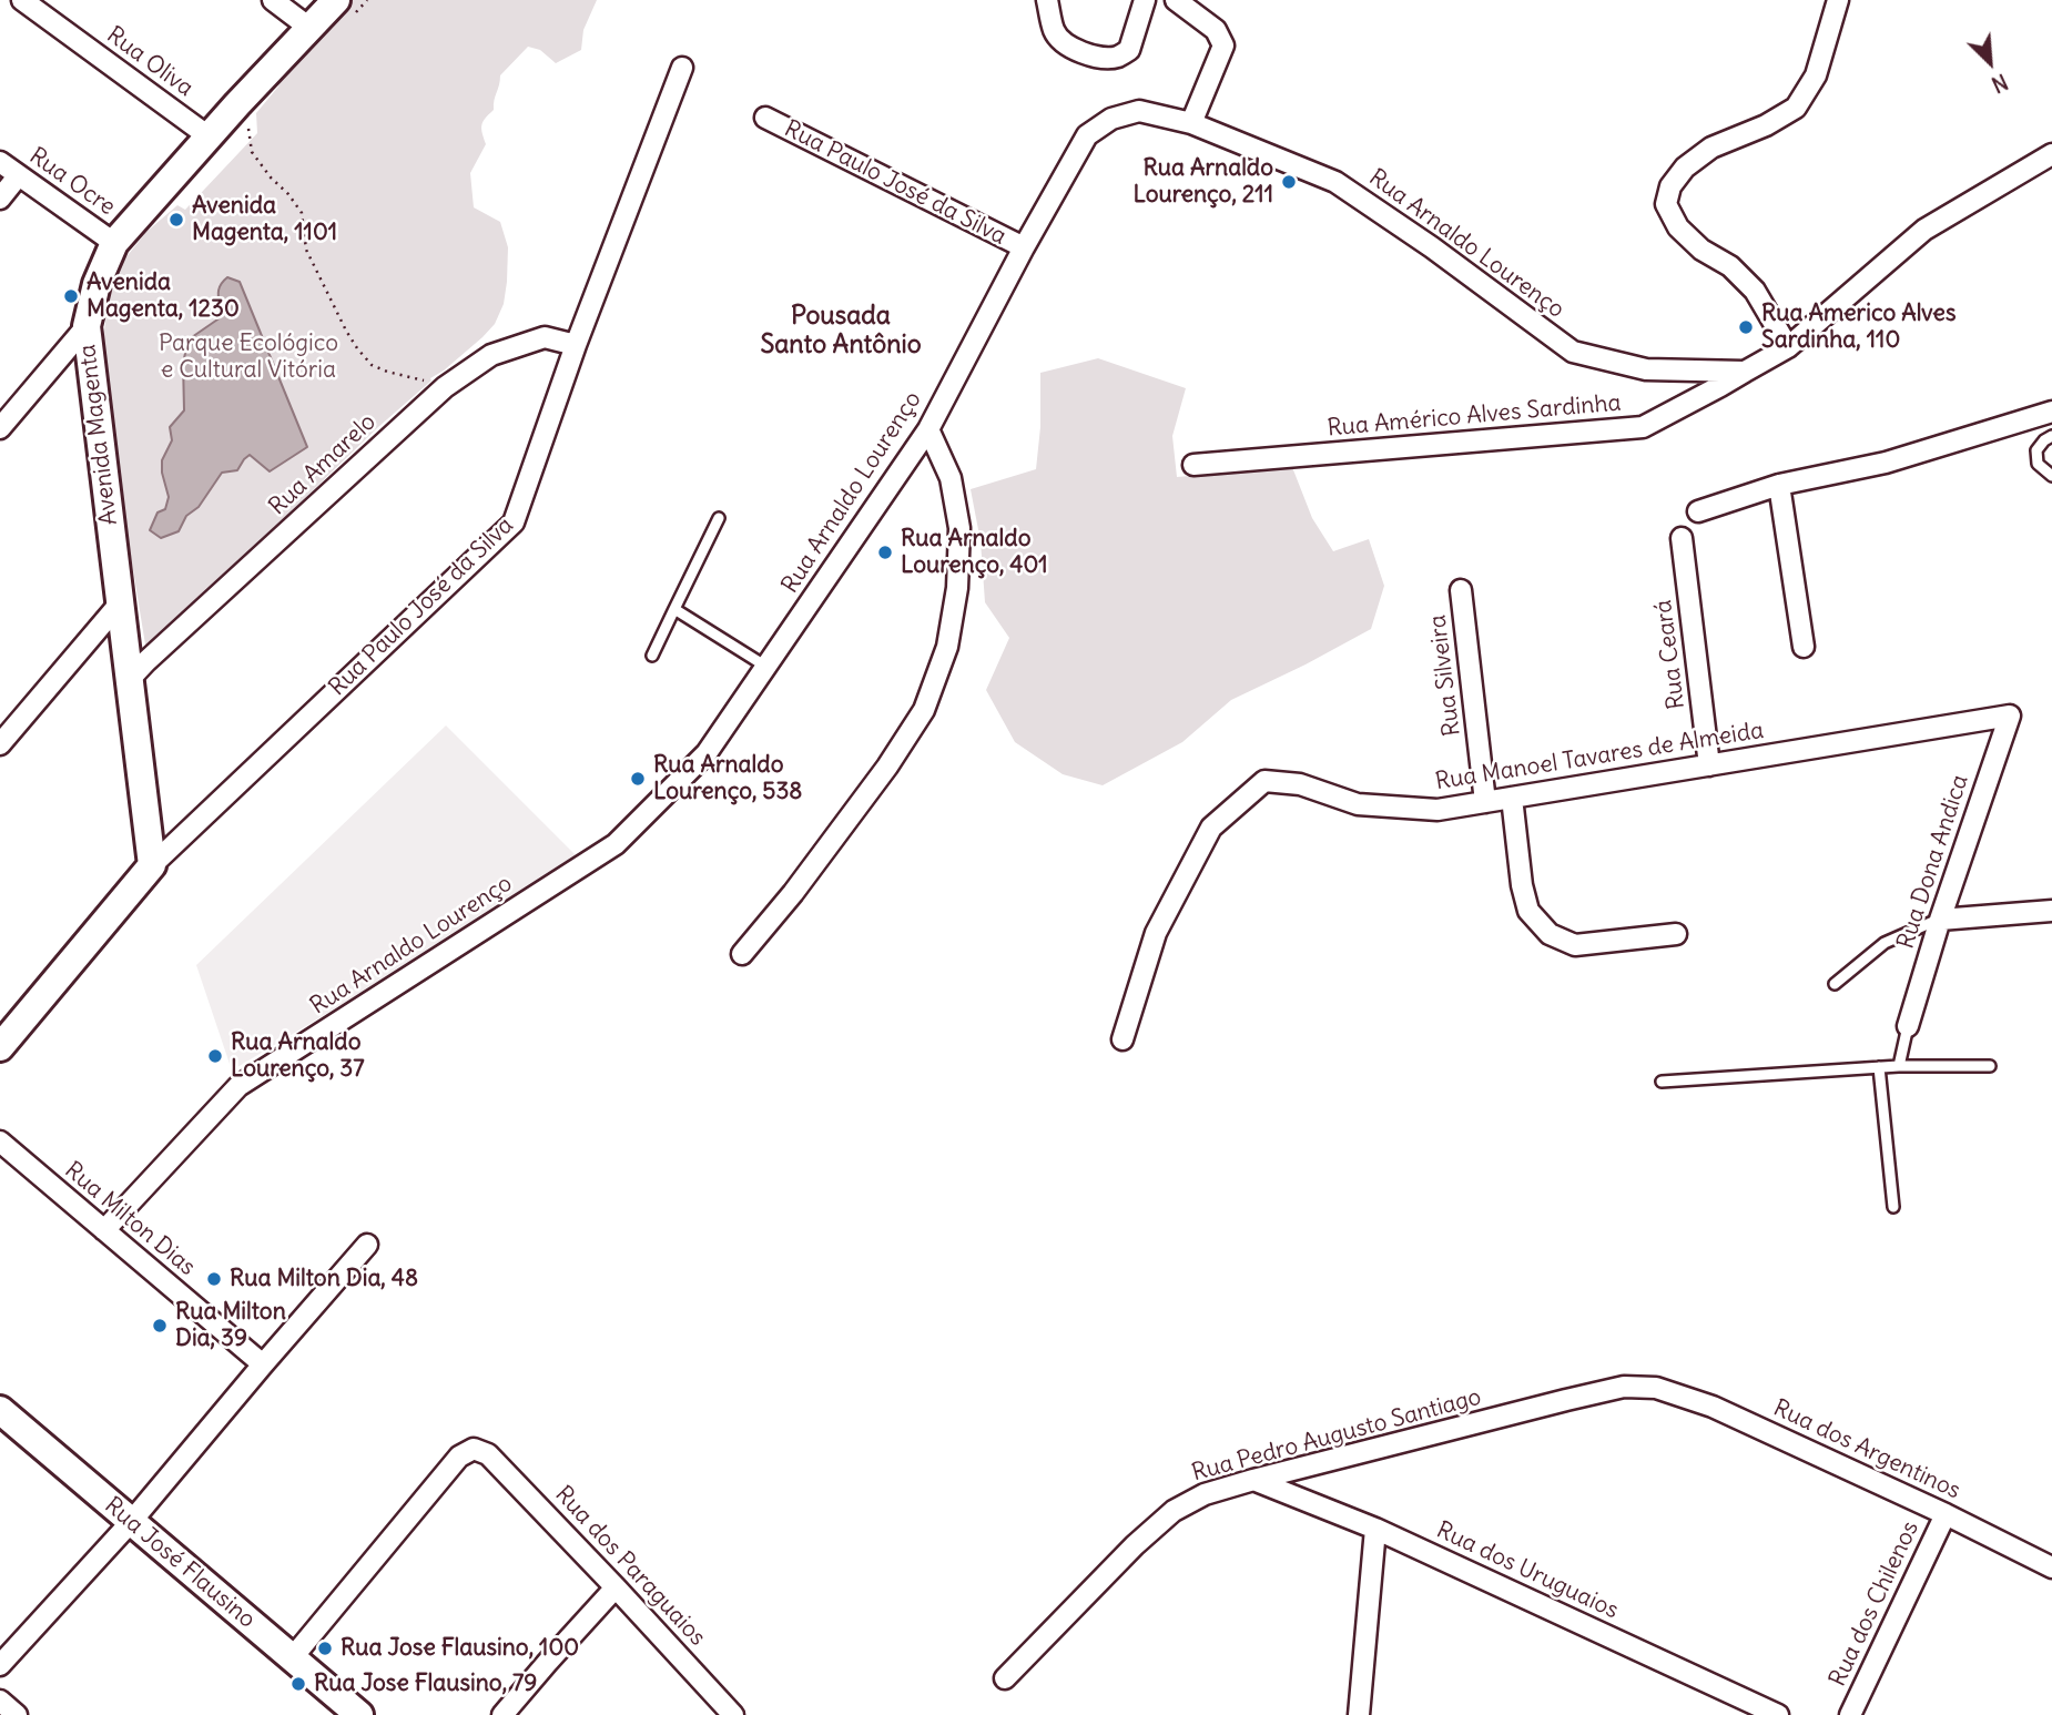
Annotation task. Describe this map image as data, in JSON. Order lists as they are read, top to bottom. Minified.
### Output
{"streets":{"street":["Rua Oliva","Rua Ocre","Rua Paulo José da Silva","Rua Arnaldo Lourenço","Rua Américo Alves Sardinha","Avenida Magenta","Rua Amarelo","Rua Ceará","Rua Silveira","Rua Manoel Tavares de Almeida","Rua Dona Andica","Rua Milton Dias","Rua Pedro Augusto Santiago","Rua dos Argentinos","Rua José Flausino","Rua dos Paraguaios","Rua dos Uruguaios","Rua dos Chilenos"]},"crossings":[["Rua Oliva","Avenida Magenta"],["Rua Ocre","Avenida Magenta"],["Rua Paulo José da Silva","Rua Arnaldo Lourenço"],["Rua Paulo José da Silva","Avenida Magenta"],["Rua Paulo José da Silva","Rua Amarelo"],["Rua Arnaldo Lourenço","Rua Américo Alves Sardinha"],["Rua Arnaldo Lourenço","Rua Milton Dias"],["Avenida Magenta","Rua Amarelo"],["Rua Ceará","Rua Manoel Tavares de Almeida"],["Rua Silveira","Rua Manoel Tavares de Almeida"],["Rua Manoel Tavares de Almeida","Rua Dona Andica"],["Rua Pedro Augusto Santiago","Rua dos Argentinos"],["Rua Pedro Augusto Santiago","Rua dos Uruguaios"],["Rua dos Argentinos","Rua dos Chilenos"],["Rua José Flausino","Rua dos Paraguaios"]],"districts":["Pousada Santo Antônio"],"parks":["Parque Ecológico e Cultural Vitória"],"places":["Rua Arnaldo Lourenço, 211","Avenida Magenta, 1101","Avenida Magenta, 1230","Rua Americo Alves Sardinha, 110","Rua Arnaldo Lourenço, 401","Rua Arnaldo Lourenço, 538","Rua Arnaldo Lourenço, 37","Rua Milton Dia, 48","Rua Milton Dia, 39","Rua Jose Flausino, 100","Rua Jose Flausino, 79"],"north":"bottom right"}
